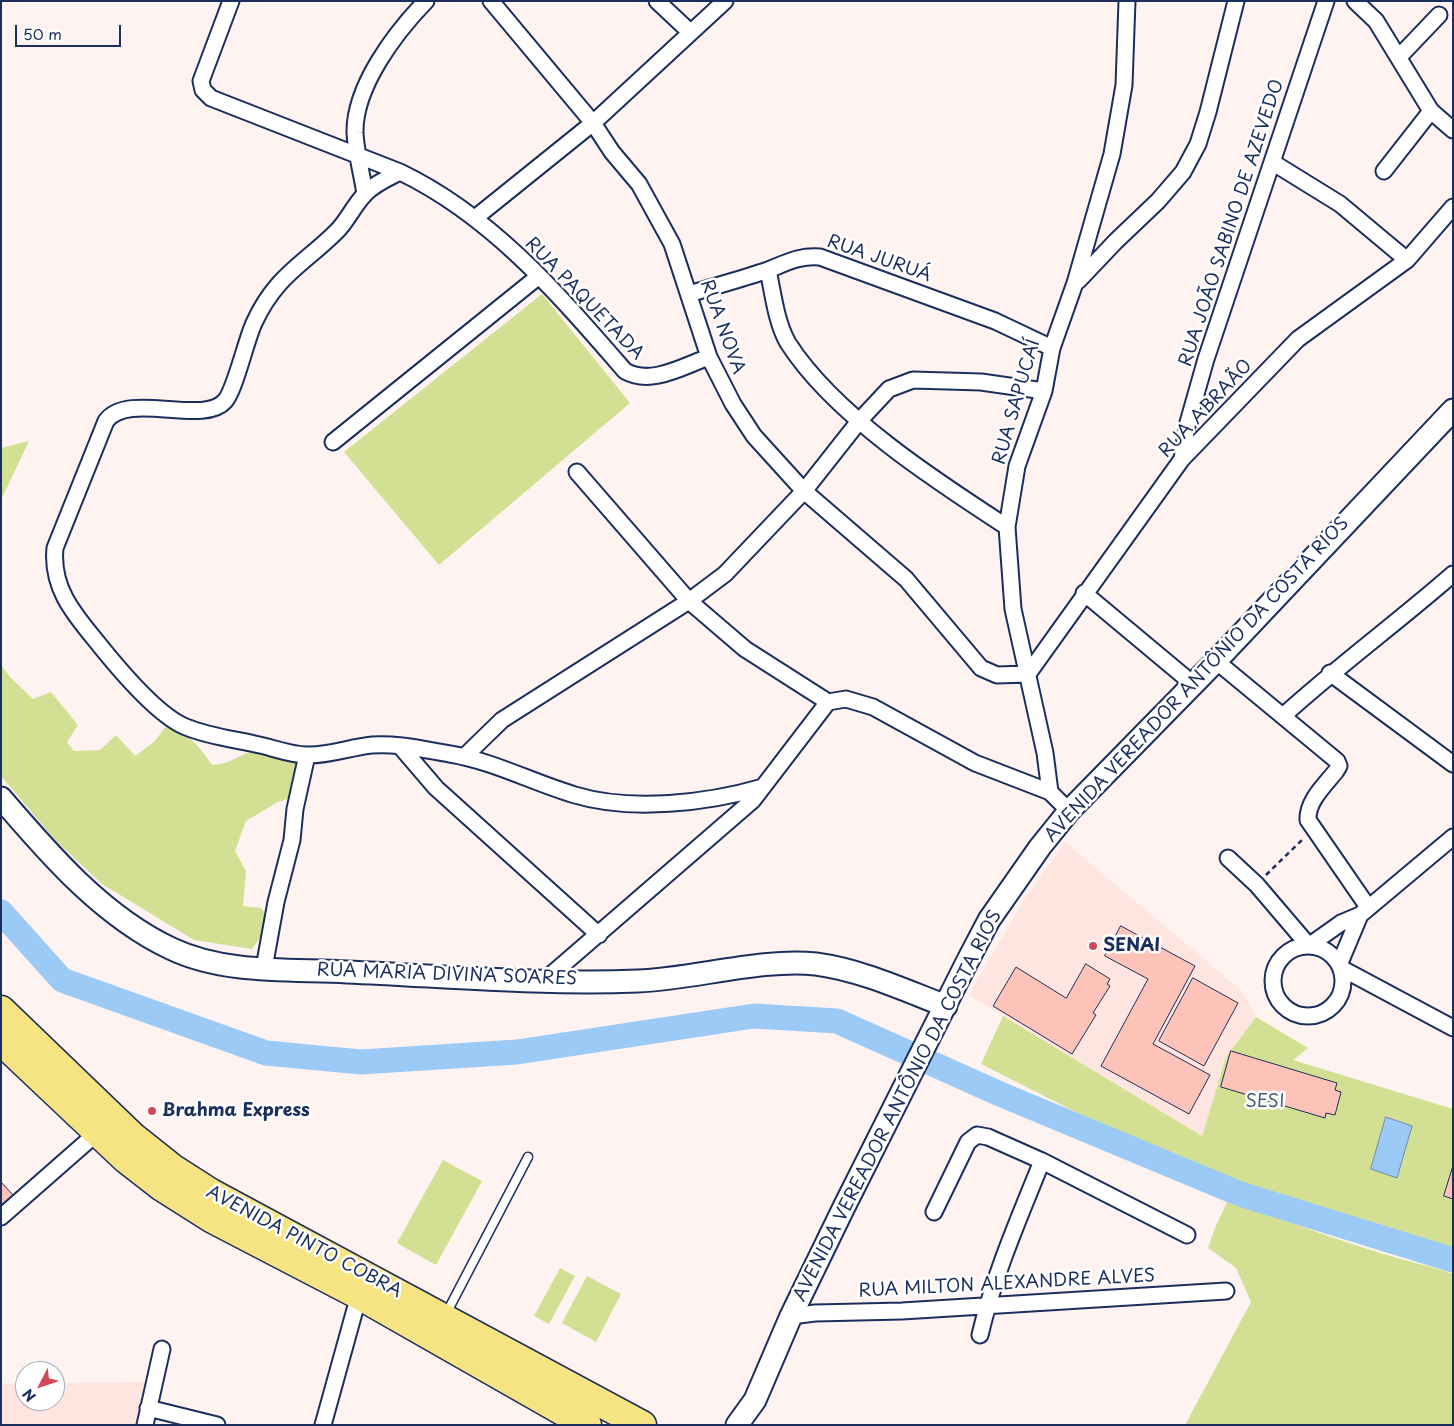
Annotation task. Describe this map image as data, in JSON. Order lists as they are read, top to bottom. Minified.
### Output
{"streets":{"highway":["AVENIDA PINTO COBRA"],"main road":["AVENIDA VEREADOR ANTÔNIO DA COSTA RIOS","RUA MARIA DIVINA SOARES"],"street":["RUA JOÃO SABINO DE AZEVEDO","RUA JURUÁ","RUA PAQUETADA","RUA NOVA","RUA SAPUCAÍ","RUA ABRAÃO","RUA MILTON ALEXANDRE ALVES"]},"crossings":[["RUA JOÃO SABINO DE AZEVEDO","RUA ABRAÃO"],["RUA JURUÁ","RUA NOVA"],["RUA JURUÁ","RUA SAPUCAÍ"],["RUA PAQUETADA","RUA NOVA"],["RUA NOVA","RUA SAPUCAÍ"],["RUA NOVA","RUA ABRAÃO"],["RUA SAPUCAÍ","RUA ABRAÃO"],["AVENIDA VEREADOR ANTÔNIO DA COSTA RIOS","RUA MARIA DIVINA SOARES"],["AVENIDA VEREADOR ANTÔNIO DA COSTA RIOS","RUA MILTON ALEXANDRE ALVES"]],"parks":["SESI"],"places":["SENAI","Brahma Express"],"scale_bar":"50 m","north":"bottom left"}
